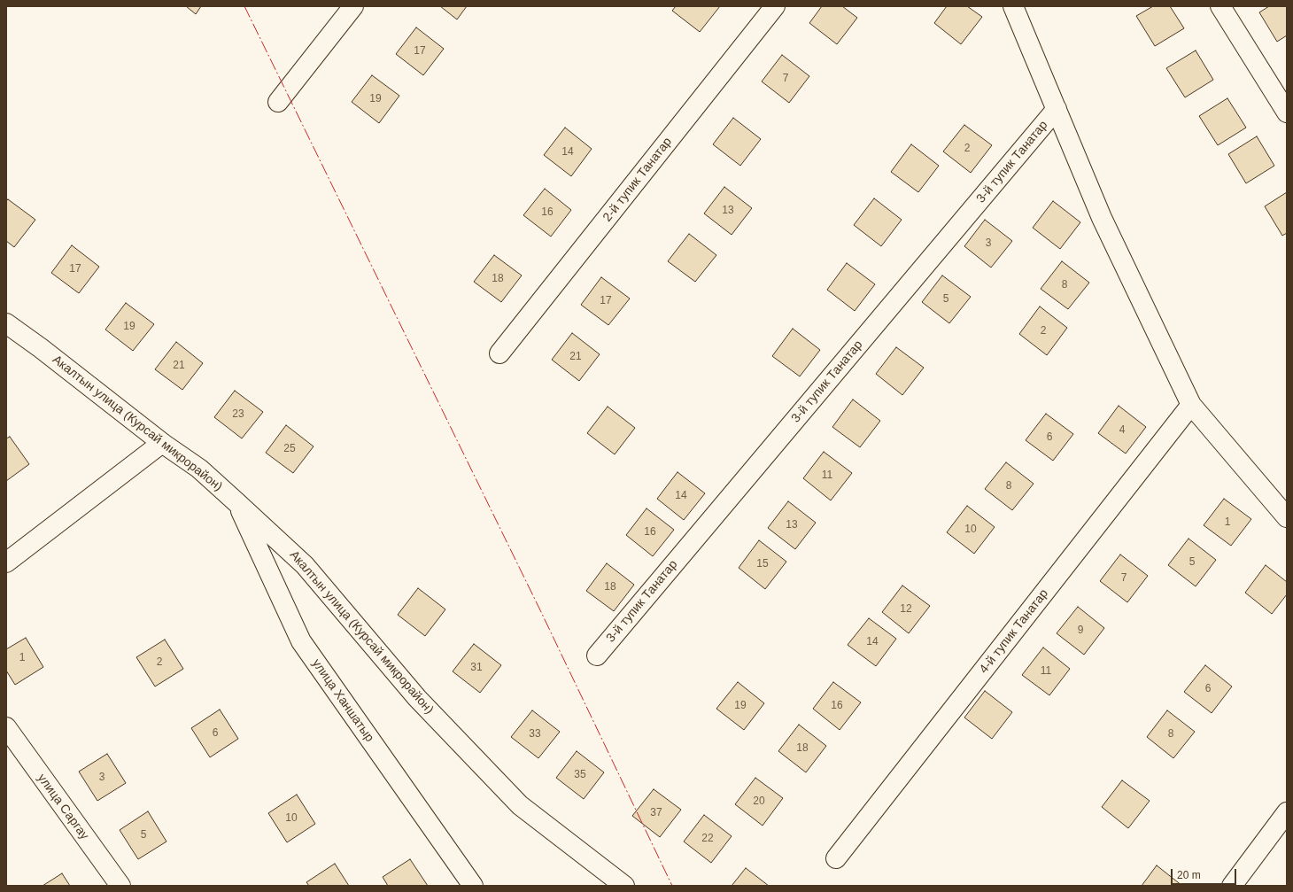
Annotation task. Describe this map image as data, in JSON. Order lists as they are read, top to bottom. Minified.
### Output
{"streets":{"street":["3-й тупик Танатар","2-й тупик Танатар","Акалтын улица (Курсай микрорайон)","4-й тупик Танатар","улица Ханшатыр","улица Саргау"]},"crossings":[["Акалтын улица (Курсай микрорайон)","улица Ханшатыр"]],"house_numbers":["17","7","19","2","14","13","16","3","17","18","8","5","17","19","2","21","21","23","4","6","25","11","8","14","1","13","10","16","5","15","7","18","12","9","14","1","2","31","11","6","19","16","6","33","8","18","35","3","20","37","10","5","22"],"scale_bar":"20 m"}
